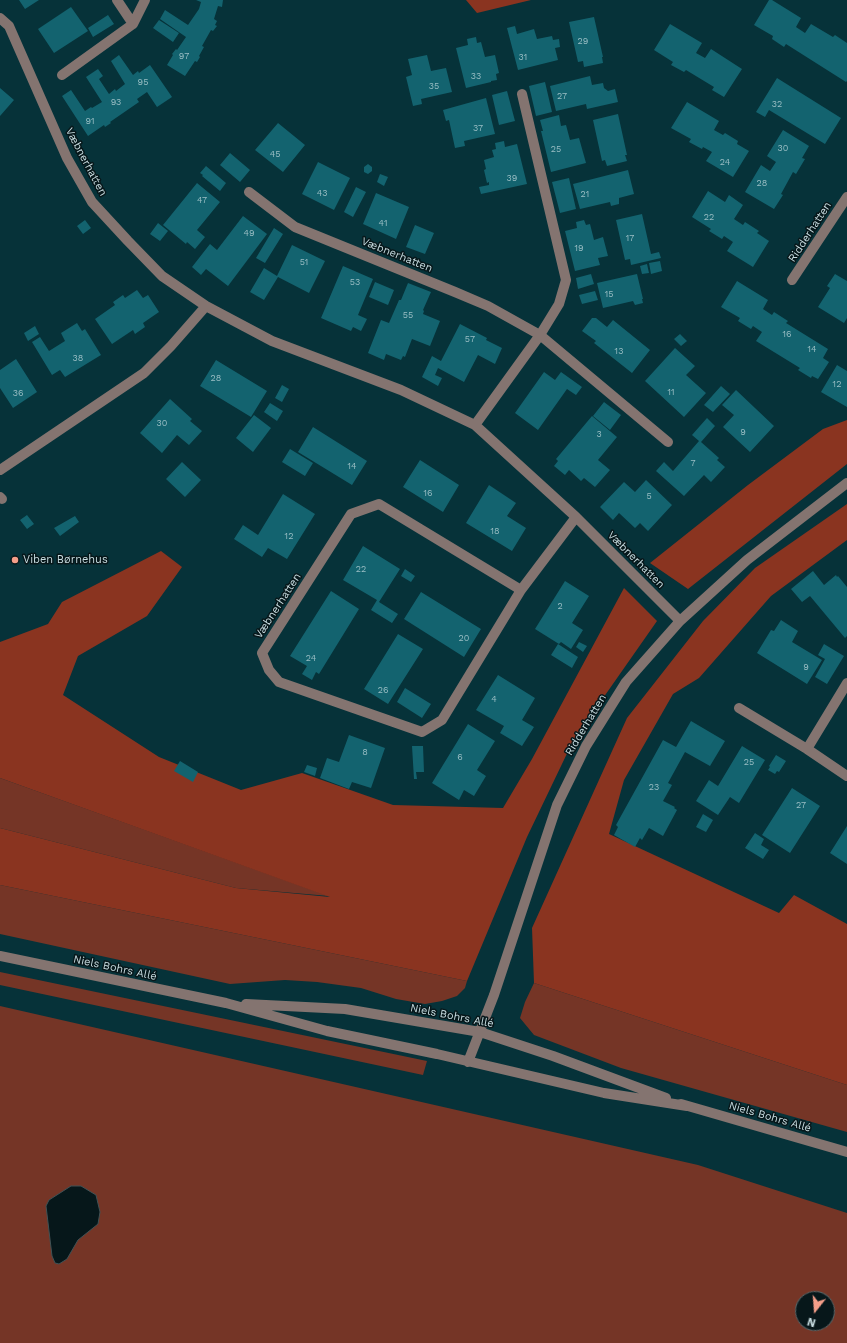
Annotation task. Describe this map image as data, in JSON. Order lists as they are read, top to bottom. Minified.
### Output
{"streets":{"street":["Væbnerhatten","Ridderhatten","Niels Bohrs Allé"]},"crossings":[["Væbnerhatten","Ridderhatten"],["Ridderhatten","Niels Bohrs Allé"]],"places":["Viben Børnehus"],"house_numbers":["29","97","31","33","95","35","27","93","32","91","37","30","25","45","24","39","28","43","21","47","22","41","49","17","19","51","53","15","55","16","57","14","13","38","28","12","11","36","30","9","3","7","14","16","5","18","12","22","2","20","24","9","26","4","8","6","25","23","27"],"north":"bottom"}
